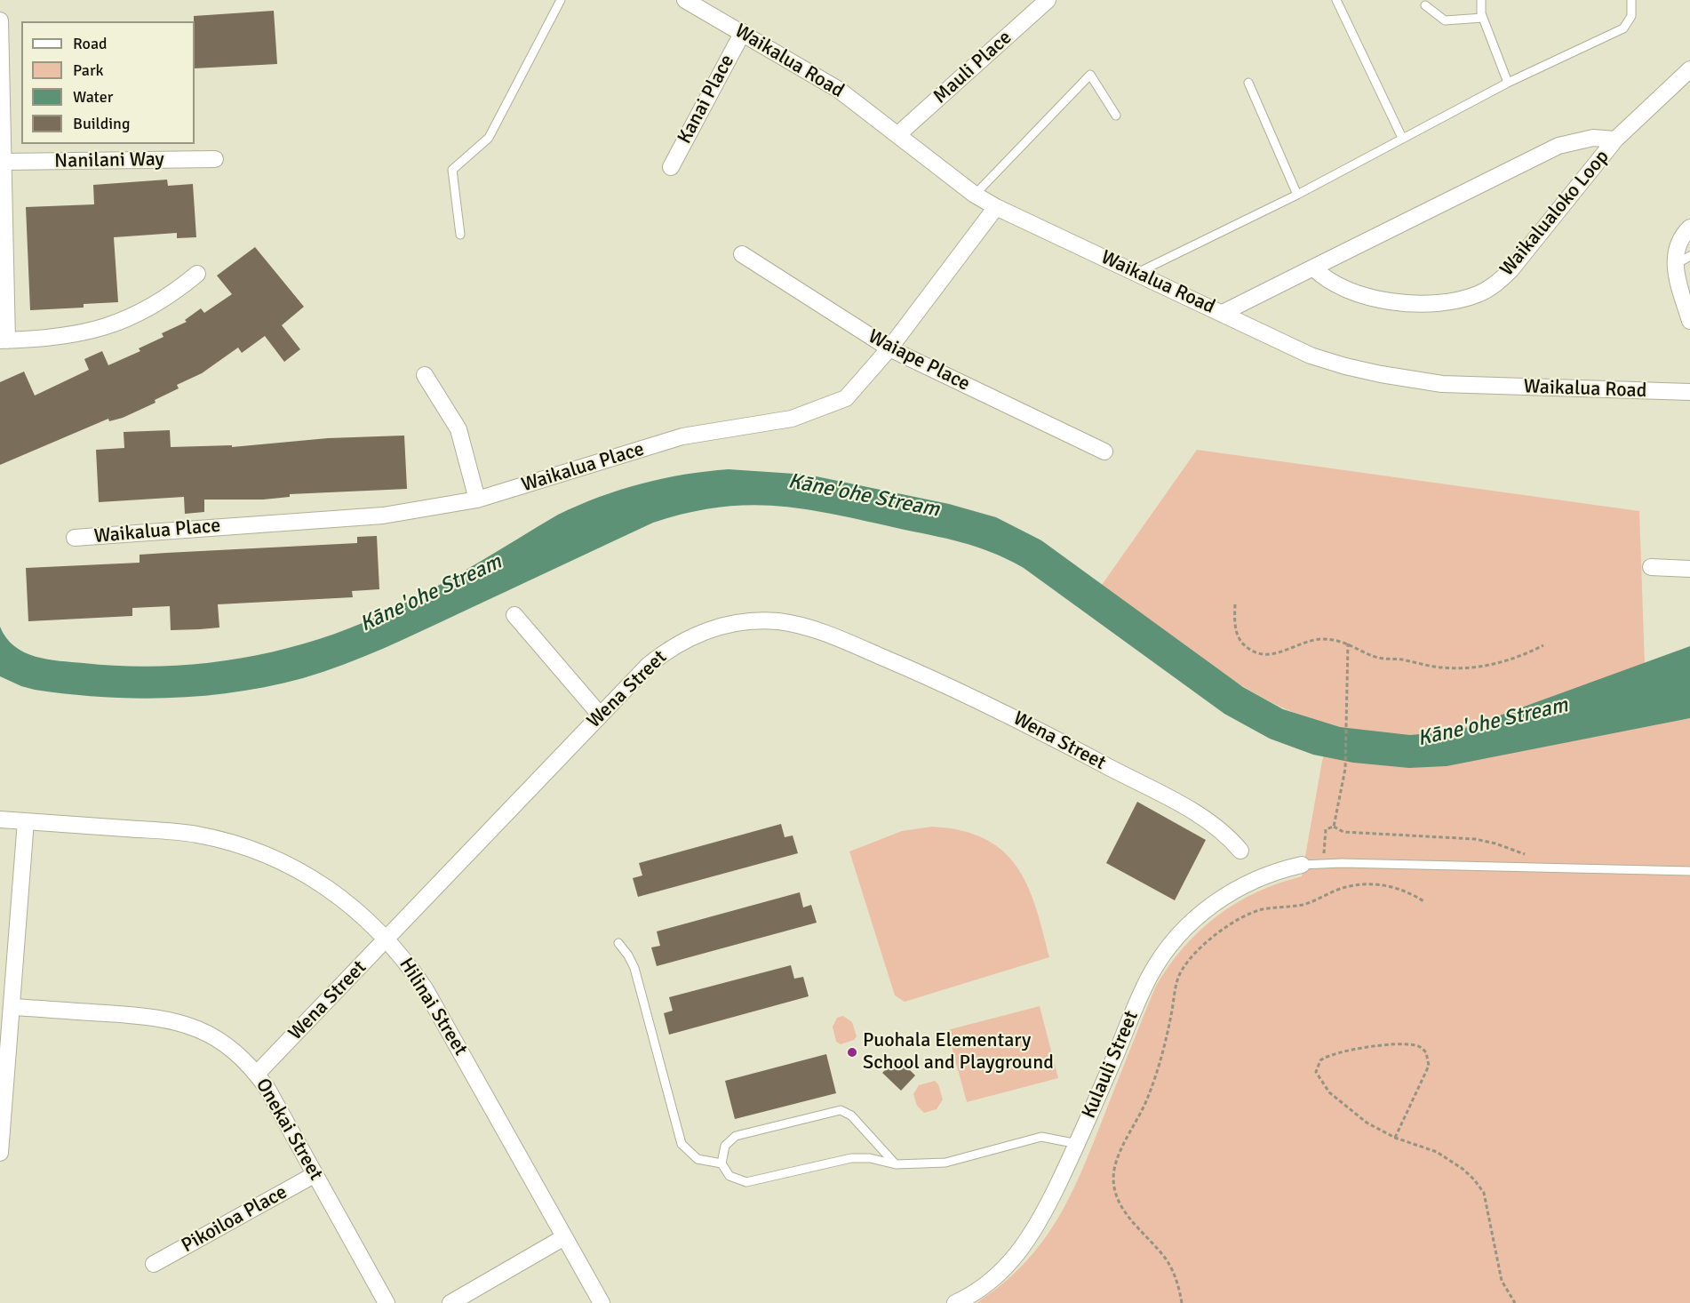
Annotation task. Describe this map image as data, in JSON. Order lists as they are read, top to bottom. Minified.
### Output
{"streets":{"street":["Waikalua Road","Mauli Place","Kanai Place","Nanilani Way","Waikalualoko Loop","Waiape Place","Waikalua Place","Wena Street","Hilinai Street","Kulauli Street","Onekai Street","Pikoiloa Place"]},"crossings":[["Waikalua Road","Mauli Place"],["Waikalua Road","Kanai Place"],["Waikalua Road","Waikalualoko Loop"],["Waikalua Road","Waikalua Place"],["Waiape Place","Waikalua Place"],["Wena Street","Hilinai Street"],["Wena Street","Onekai Street"],["Onekai Street","Pikoiloa Place"]],"water":["Kāne'ohe Stream"],"places":["Puohala Elementary School and Playground"],"legend":["Road","Park","Water","Building"]}
